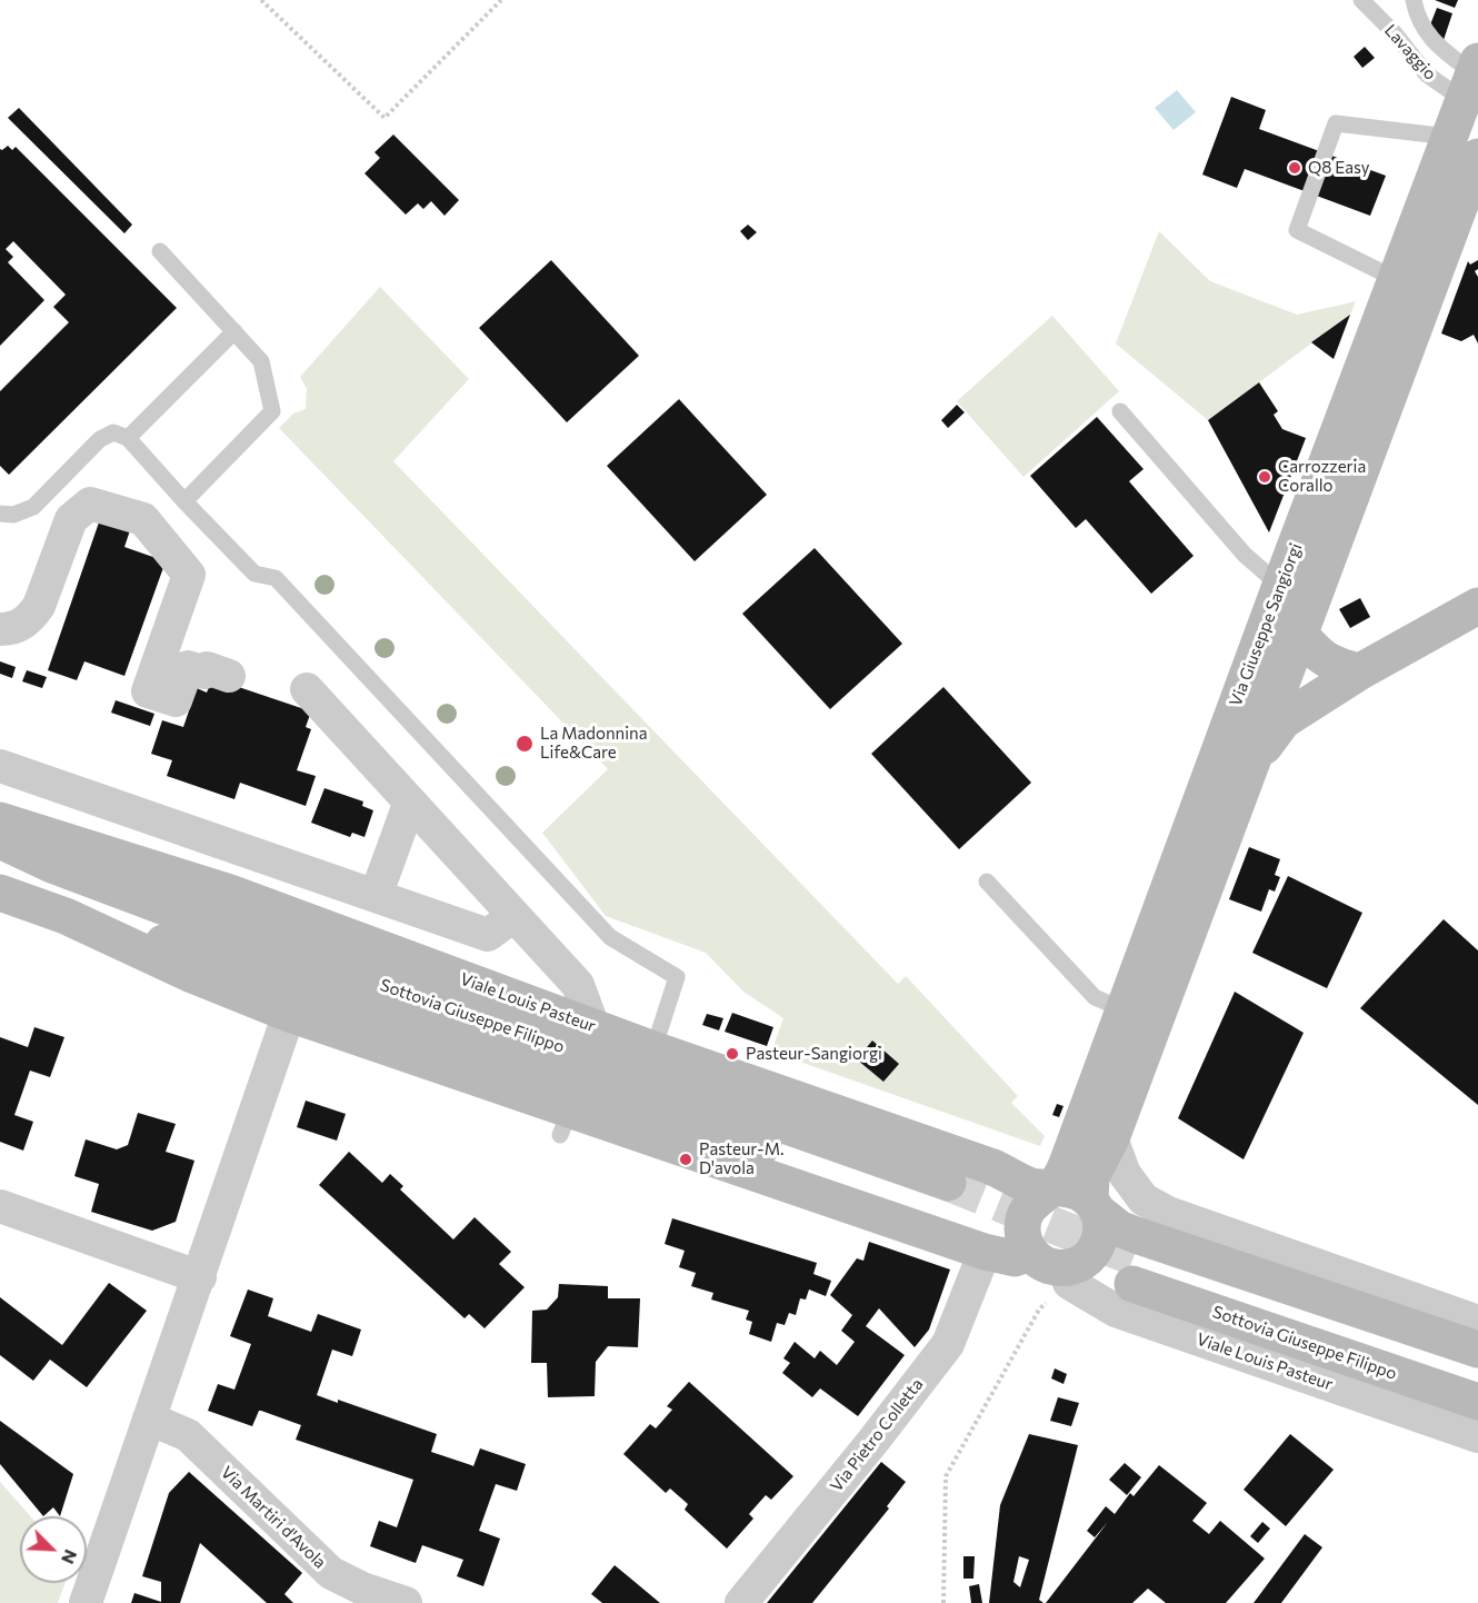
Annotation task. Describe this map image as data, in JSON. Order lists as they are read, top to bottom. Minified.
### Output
{"streets":{"main road":["Via Giuseppe Sangiorgi","Viale Louis Pasteur","Sottovia Giuseppe Filippo"],"street":["Via Pietro Colletta","Via Martiri d'Avola"],"lane":["Lavaggio"]},"crossings":[["Lavaggio","Via Giuseppe Sangiorgi"],["Via Giuseppe Sangiorgi","Viale Louis Pasteur"]],"places":["Q8 Easy","Carrozzeria Corallo","La Madonnina Life&Care","Pasteur-Sangiorgi","Pasteur-M. D'avola"],"north":"bottom right"}
